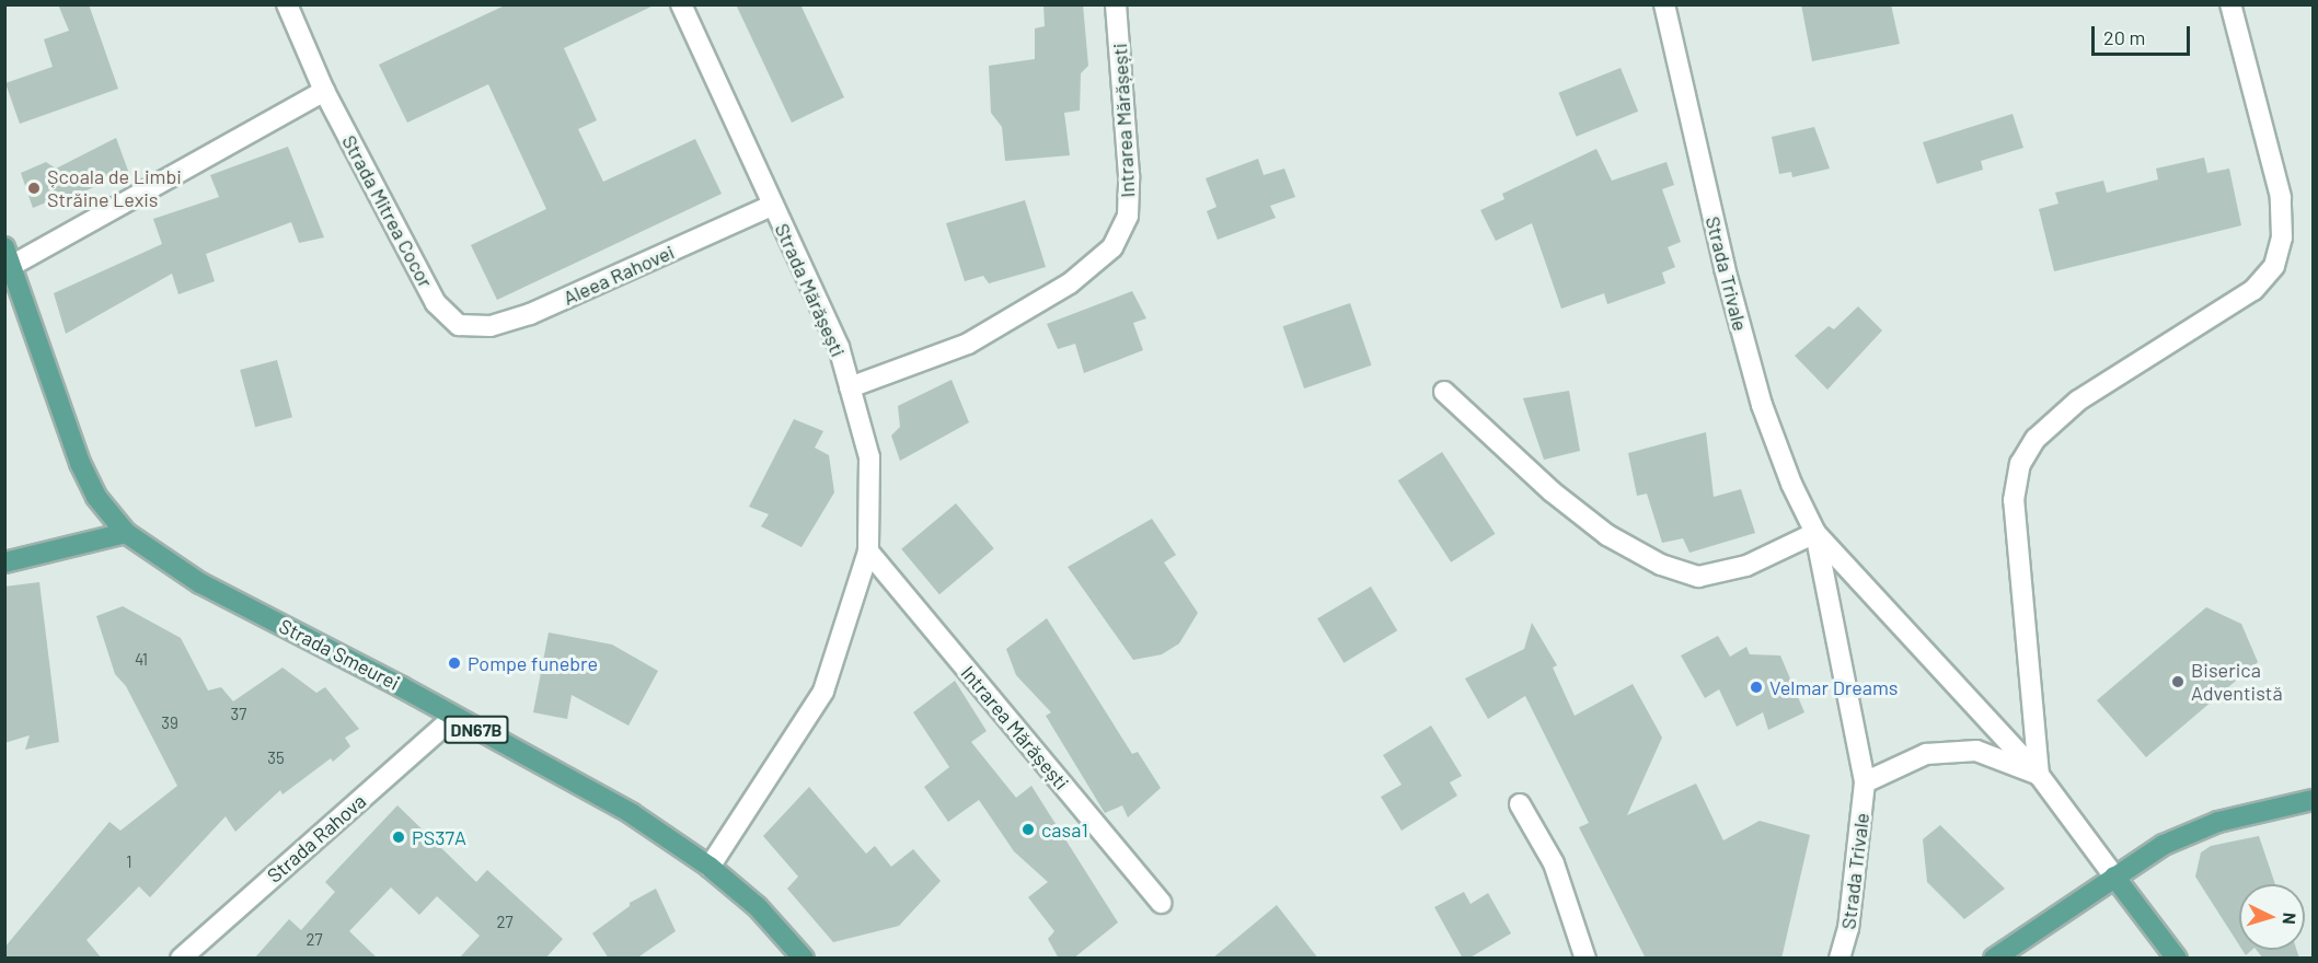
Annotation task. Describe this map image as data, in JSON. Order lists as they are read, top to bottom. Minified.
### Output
{"streets":{"main road":["Strada Smeurei","DN67B"],"street":["Intrarea Mărășești","Strada Mitrea Cocor","Strada Trivale","Aleea Rahovei","Strada Mărășești","Strada Rahova"]},"crossings":[["Intrarea Mărășești","Strada Mărășești"],["Strada Mitrea Cocor","Aleea Rahovei"],["Aleea Rahovei","Strada Mărășești"],["Strada Mărășești","Strada Smeurei"],["Strada Smeurei","Strada Rahova"]],"places":["Școala de Limbi Străine Lexis","Pompe funebre","Biserica Adventistă","Velmar Dreams","casa1","PS37A"],"house_numbers":["41","37","39","35","1","27","27"],"scale_bar":"20 m","north":"right"}
